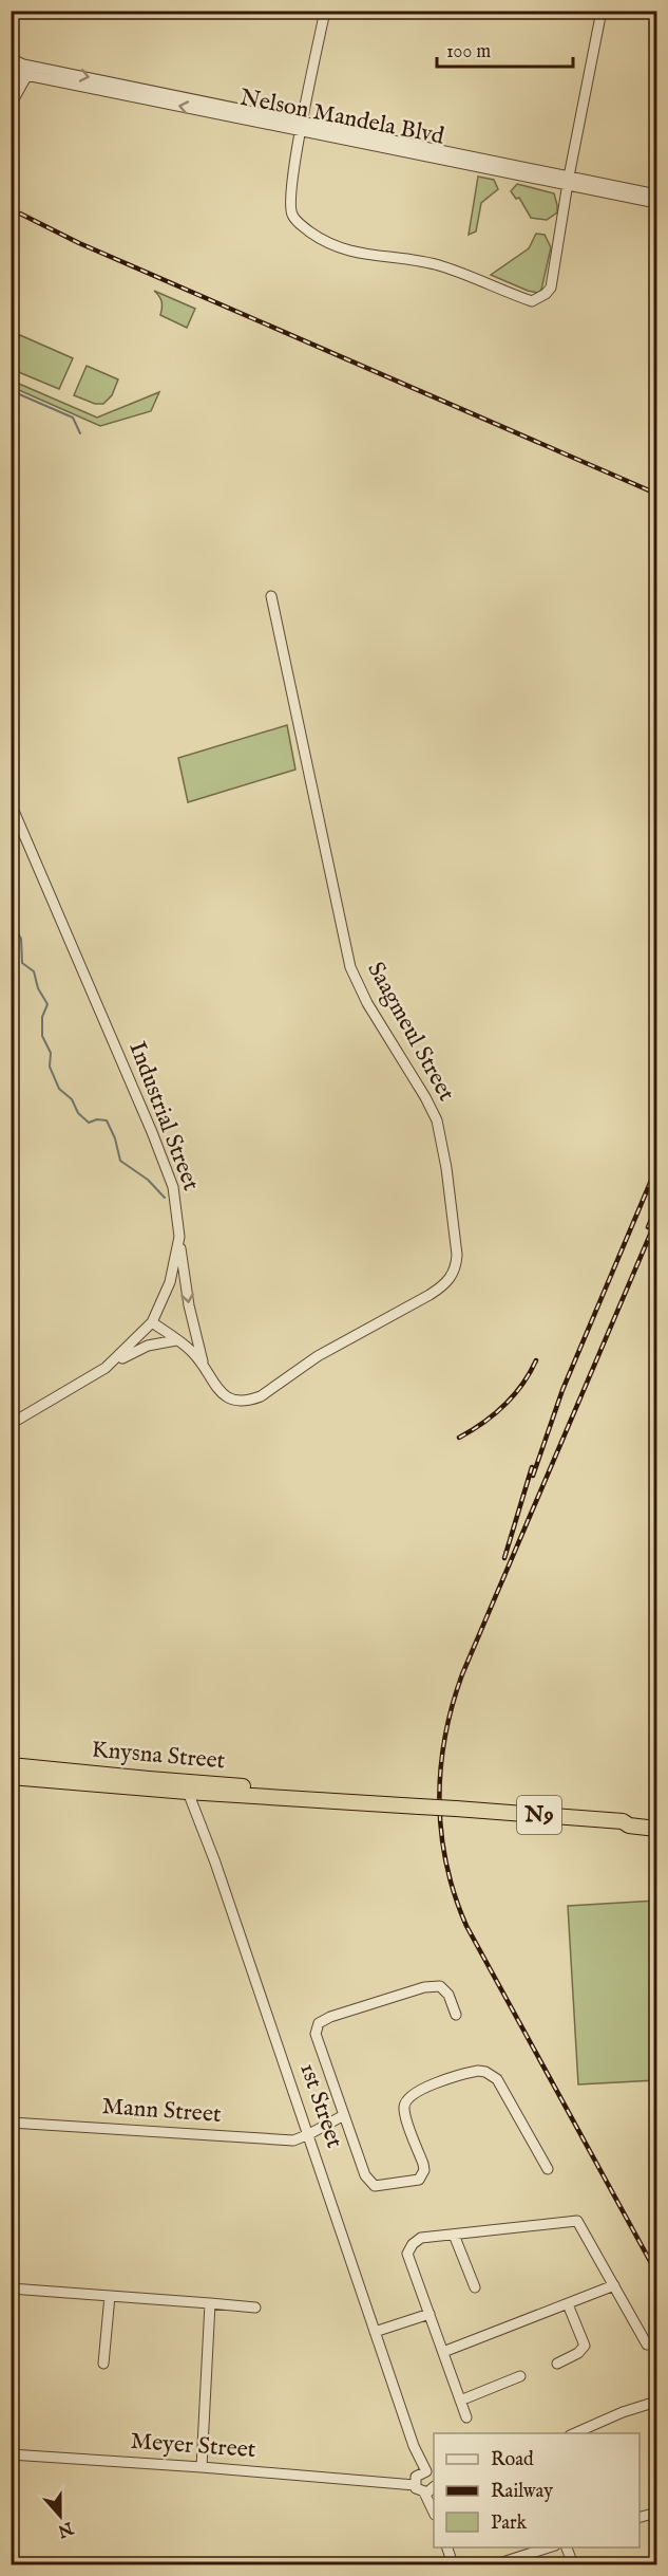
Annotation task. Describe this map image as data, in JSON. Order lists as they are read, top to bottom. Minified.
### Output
{"streets":{"highway":["Knysna Street","N9"],"street":["Nelson Mandela Blvd","Saagmeul Street","Industrial Street","1st Street","Mann Street","Meyer Street"]},"crossings":[["Saagmeul Street","Industrial Street"],["Knysna Street","N9"],["Knysna Street","1st Street"],["1st Street","Mann Street"],["1st Street","Meyer Street"]],"legend":["Road","Railway","Park"],"scale_bar":"100 m","north":"bottom"}
